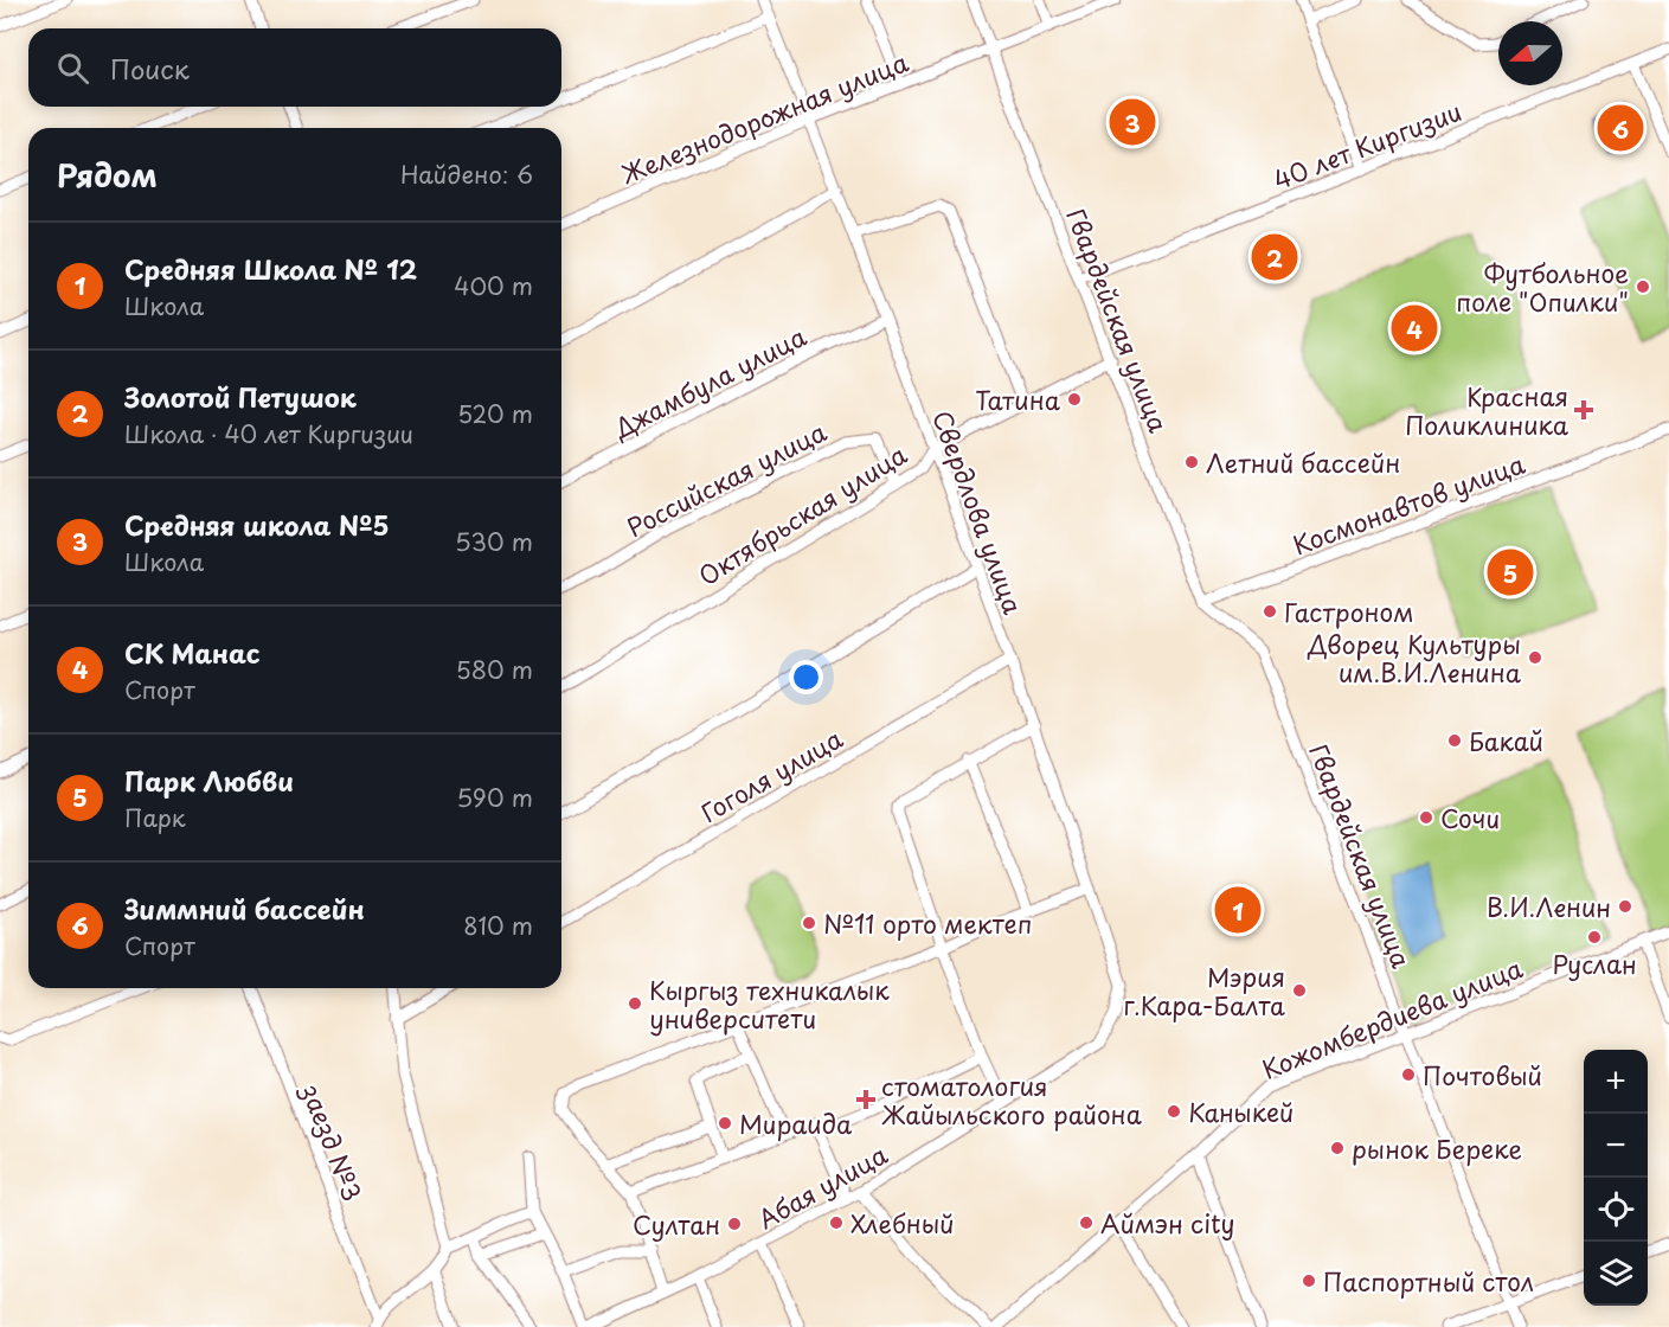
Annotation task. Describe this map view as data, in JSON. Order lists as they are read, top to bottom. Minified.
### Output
{"streets":{"street":["Железнодорожная улица","40 лет Киргизии","Гвардейская улица","Джамбула улица","Российская улица","Космонавтов улица","Свердлова улица","Октябрьская улица","Гоголя улица","Кожомбердиева улица","заезд №3","Абая улица"]},"crossings":[["Железнодорожная улица","Гвардейская улица"],["Железнодорожная улица","Свердлова улица"],["40 лет Киргизии","Гвардейская улица"],["Гвардейская улица","Космонавтов улица"],["Гвардейская улица","Октябрьская улица"],["Гвардейская улица","Кожомбердиева улица"],["Джамбула улица","Свердлова улица"],["Российская улица","Октябрьская улица"],["Свердлова улица","Октябрьская улица"],["Свердлова улица","Гоголя улица"],["Свердлова улица","Абая улица"]],"places":{"other":["Футбольное поле \"Опилки\"","Татина","Летний бассейн","Гастроном","Дворец Культуры им.В.И.Ленина","Бакай","Сочи","В.И.Ленин","№11 орто мектеп","Руслан","Мэрия г.Кара-Балта","Кыргыз техникалык университети","Почтовый","Каныкей","Мираида","рынок Береке","Хлебный","Аймэн city","Султан","Паспортный стол"],"health":["Красная Поликлиника","стоматология Жайыльского района"]},"north":"left","page":{"search":"Поиск","pins":["3","6","2","4","5","1"],"heading":["Рядом","Найдено: 6"],"list":[{"mark":"1","name":"Средняя Школа № 12","note":"Школа","value":"400 m"},{"mark":"2","name":"Золотой Петушок","note":"Школа · 40 лет Киргизии","value":"520 m"},{"mark":"3","name":"Средняя школа №5","note":"Школа","value":"530 m"},{"mark":"4","name":"СК Манас","note":"Спорт","value":"580 m"},{"mark":"5","name":"Парк Любви","note":"Парк","value":"590 m"},{"mark":"6","name":"Зиммний бассейн","note":"Спорт","value":"810 m"}],"map_buttons":["+","−"]}}
